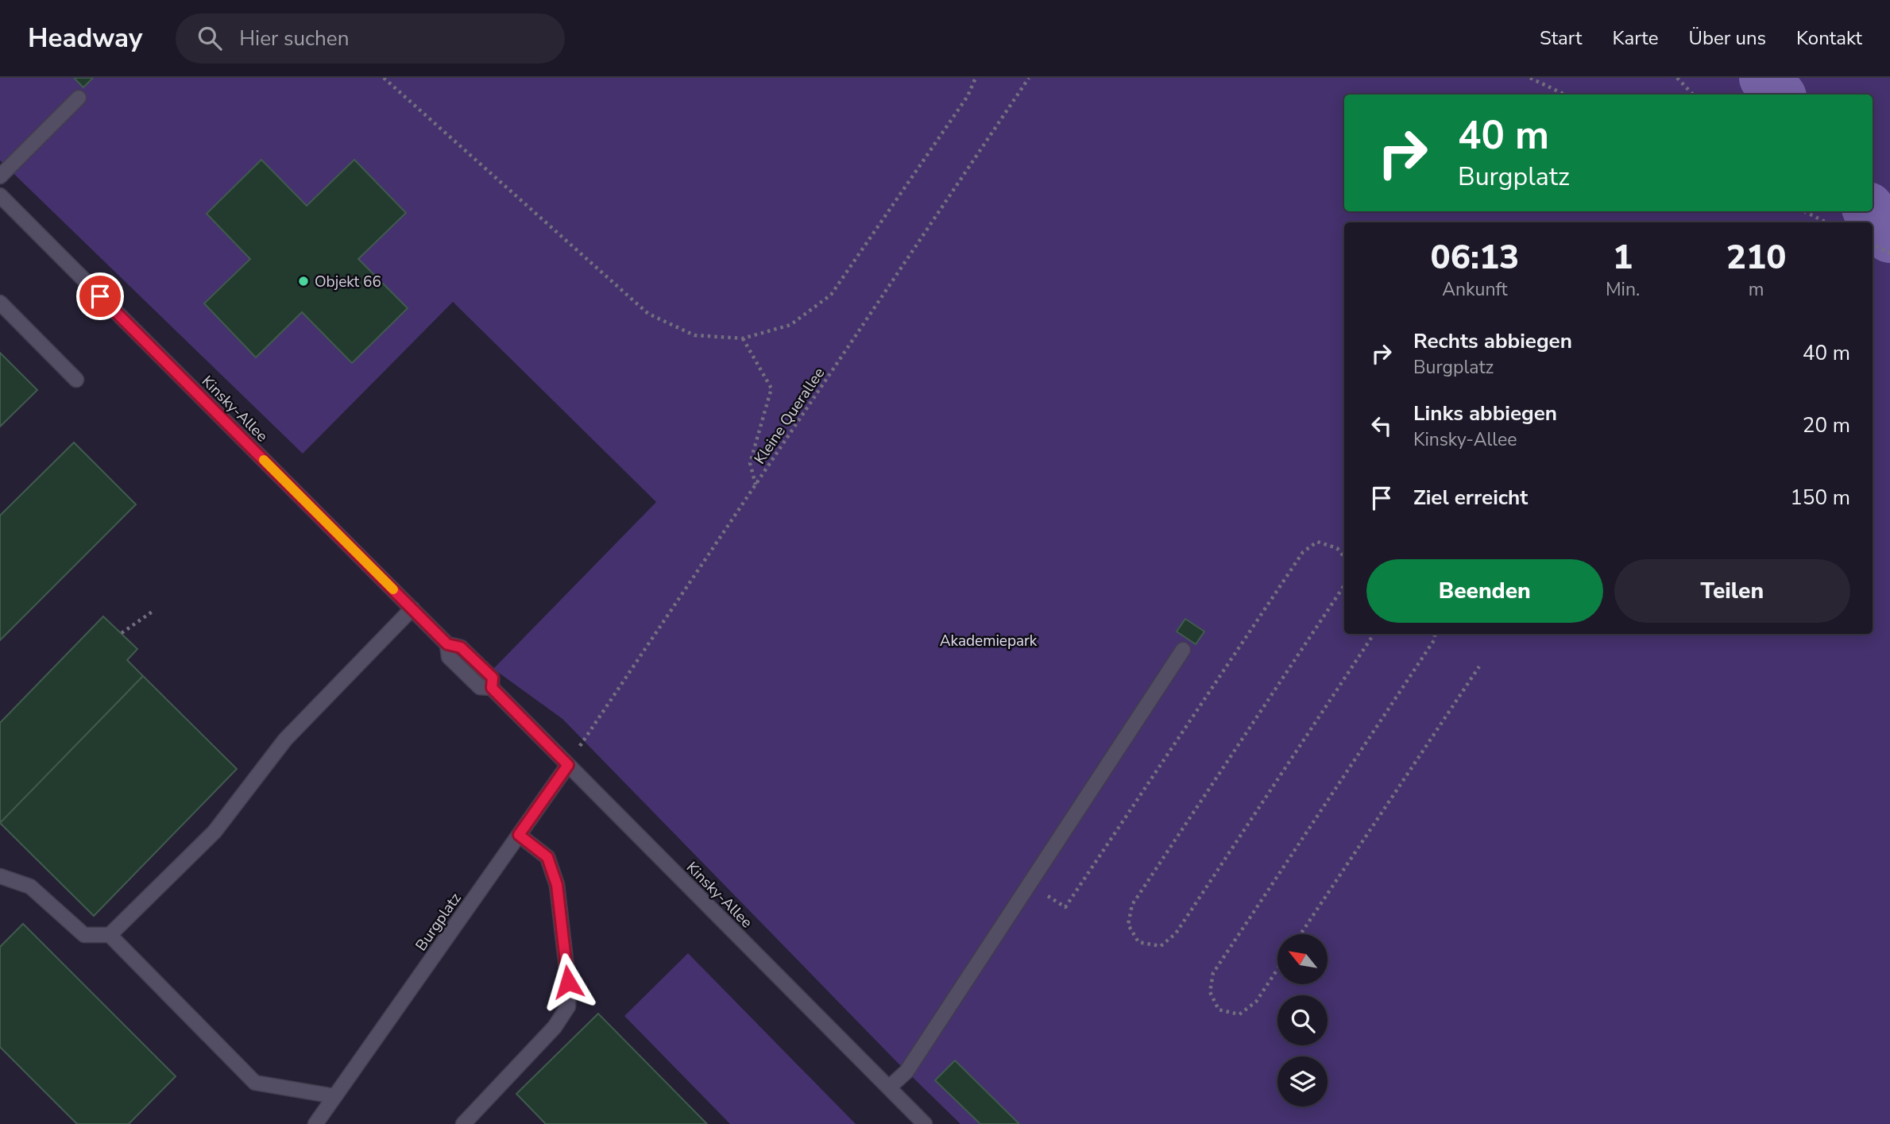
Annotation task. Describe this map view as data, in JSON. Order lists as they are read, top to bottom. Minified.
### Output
{"streets":{"lane":["Kinsky-Allee","Burgplatz"],"path":["Kleine Querallee"]},"crossings":[["Kinsky-Allee","Kleine Querallee"],["Kinsky-Allee","Burgplatz"],["Kleine Querallee","Burgplatz"]],"parks":["Akademiepark"],"places":["Objekt 66"],"north":"top left","page":{"header":"Headway","search":"Hier suchen","nav":["Start","Karte","Über uns","Kontakt"],"turn":["40 m","Burgplatz"],"eta":["06:13","Ankunft","1","Min.","210","m"],"list":[{"name":"Rechts abbiegen","note":"Burgplatz","value":"40 m"},{"name":"Links abbiegen","note":"Kinsky-Allee","value":"20 m"},{"name":"Ziel erreicht","value":"150 m"}],"buttons":["Beenden","Teilen"]}}
